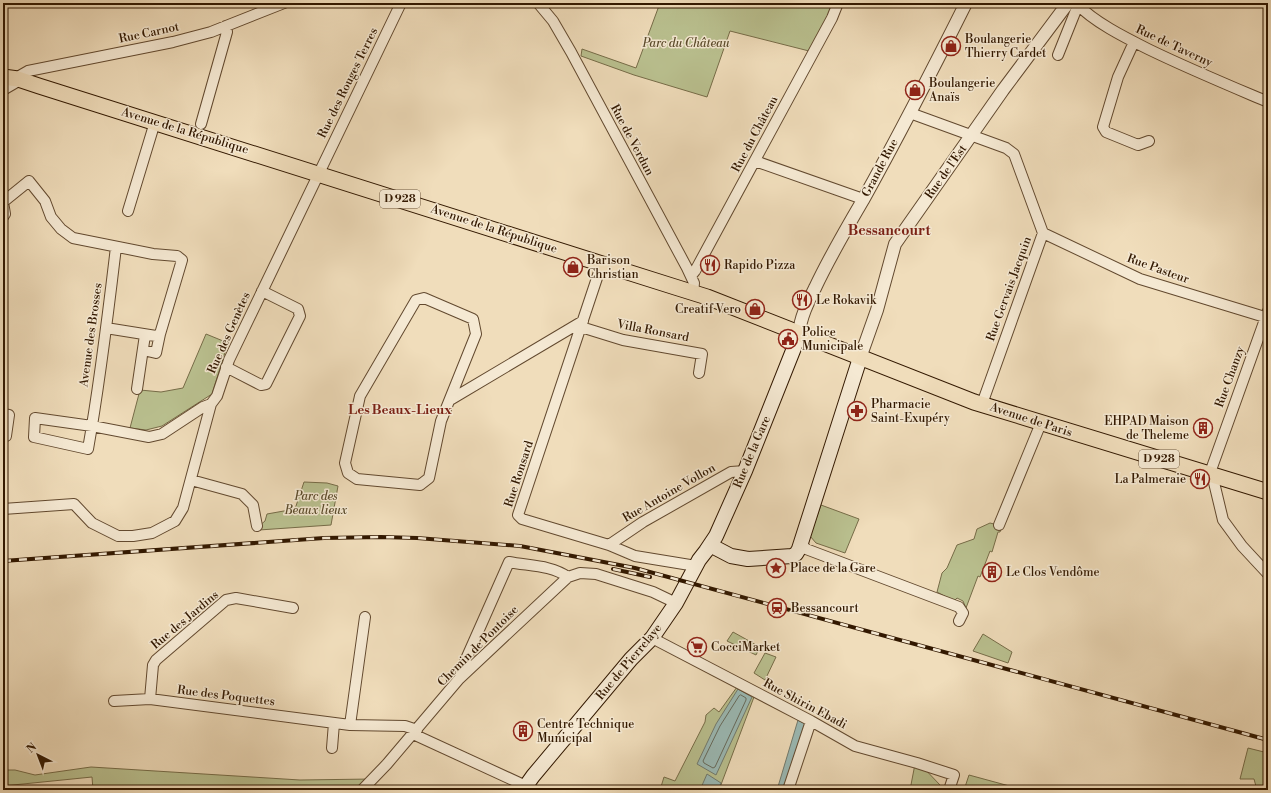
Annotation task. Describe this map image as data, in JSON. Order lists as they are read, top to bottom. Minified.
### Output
{"streets":{"main road":["Avenue de la République","D 928","Avenue de Paris","Rue de la Gare","Rue de Pierrelaye"],"street":["Rue Carnot","Rue de Taverny","Rue des Rouges Terres","Rue du Château","Rue de Verdun","Grande Rue","Rue de l'Est","Rue Pasteur","Rue Gervais Jacquin","Villa Ronsard","Rue des Genètes","Avenue des Brosses","Rue Chanzy","Rue Ronsard","Rue Antoine Vollon","Rue des Jardins","Chemin de Pontoise","Rue des Poquettes","Rue Shirin Ebadi"]},"crossings":[["Rue Carnot","Avenue de la République"],["Rue de Taverny","Rue de l'Est"],["Rue des Rouges Terres","Avenue de la République"],["Rue des Rouges Terres","Rue des Genètes"],["Avenue de la République","Rue de Verdun"],["Avenue de la République","Grande Rue"],["Avenue de la République","Rue des Genètes"],["Avenue de la République","Avenue de Paris"],["Avenue de la République","Rue de la Gare"],["Avenue de la République","Rue Ronsard"],["Rue du Château","Rue de Verdun"],["Grande Rue","Rue Gervais Jacquin"],["Grande Rue","Avenue de Paris"],["Grande Rue","Rue de la Gare"],["Rue de l'Est","Rue Gervais Jacquin"],["Rue de l'Est","Avenue de Paris"],["Rue Pasteur","Rue Gervais Jacquin"],["Rue Pasteur","Rue Chanzy"],["Rue Gervais Jacquin","Avenue de Paris"],["Villa Ronsard","Rue Ronsard"],["Rue des Genètes","Avenue des Brosses"],["Rue Chanzy","Avenue de Paris"],["Avenue de Paris","Rue de la Gare"],["Rue de la Gare","Rue Ronsard"],["Rue de la Gare","Rue Antoine Vollon"],["Rue de la Gare","Rue de Pierrelaye"],["Rue Ronsard","Rue Antoine Vollon"],["Rue Ronsard","Rue de Pierrelaye"],["Rue des Jardins","Rue des Poquettes"],["Chemin de Pontoise","Rue des Poquettes"],["Rue de Pierrelaye","Rue des Poquettes"],["Rue de Pierrelaye","Rue Shirin Ebadi"]],"districts":["Bessancourt","Les Beaux-Lieux"],"parks":["Parc du Château","Parc des Beaux lieux"],"places":{"shop":["Boulangerie Thierry Cardet","Boulangerie Anaïs","Barison Christian","Creatif Vero"],"restaurant":["Rapido Pizza","Le Rokavik","La Palmeraie"],"public building":["Police Municipale"],"pharmacy":["Pharmacie Saint-Exupéry"],"building":["EHPAD Maison de Theleme","Le Clos Vendôme","Centre Technique Municipal"],"place":["Place de la Gare"],"station":["Bessancourt"],"supermarket":["CocciMarket"]},"north":"top left"}
